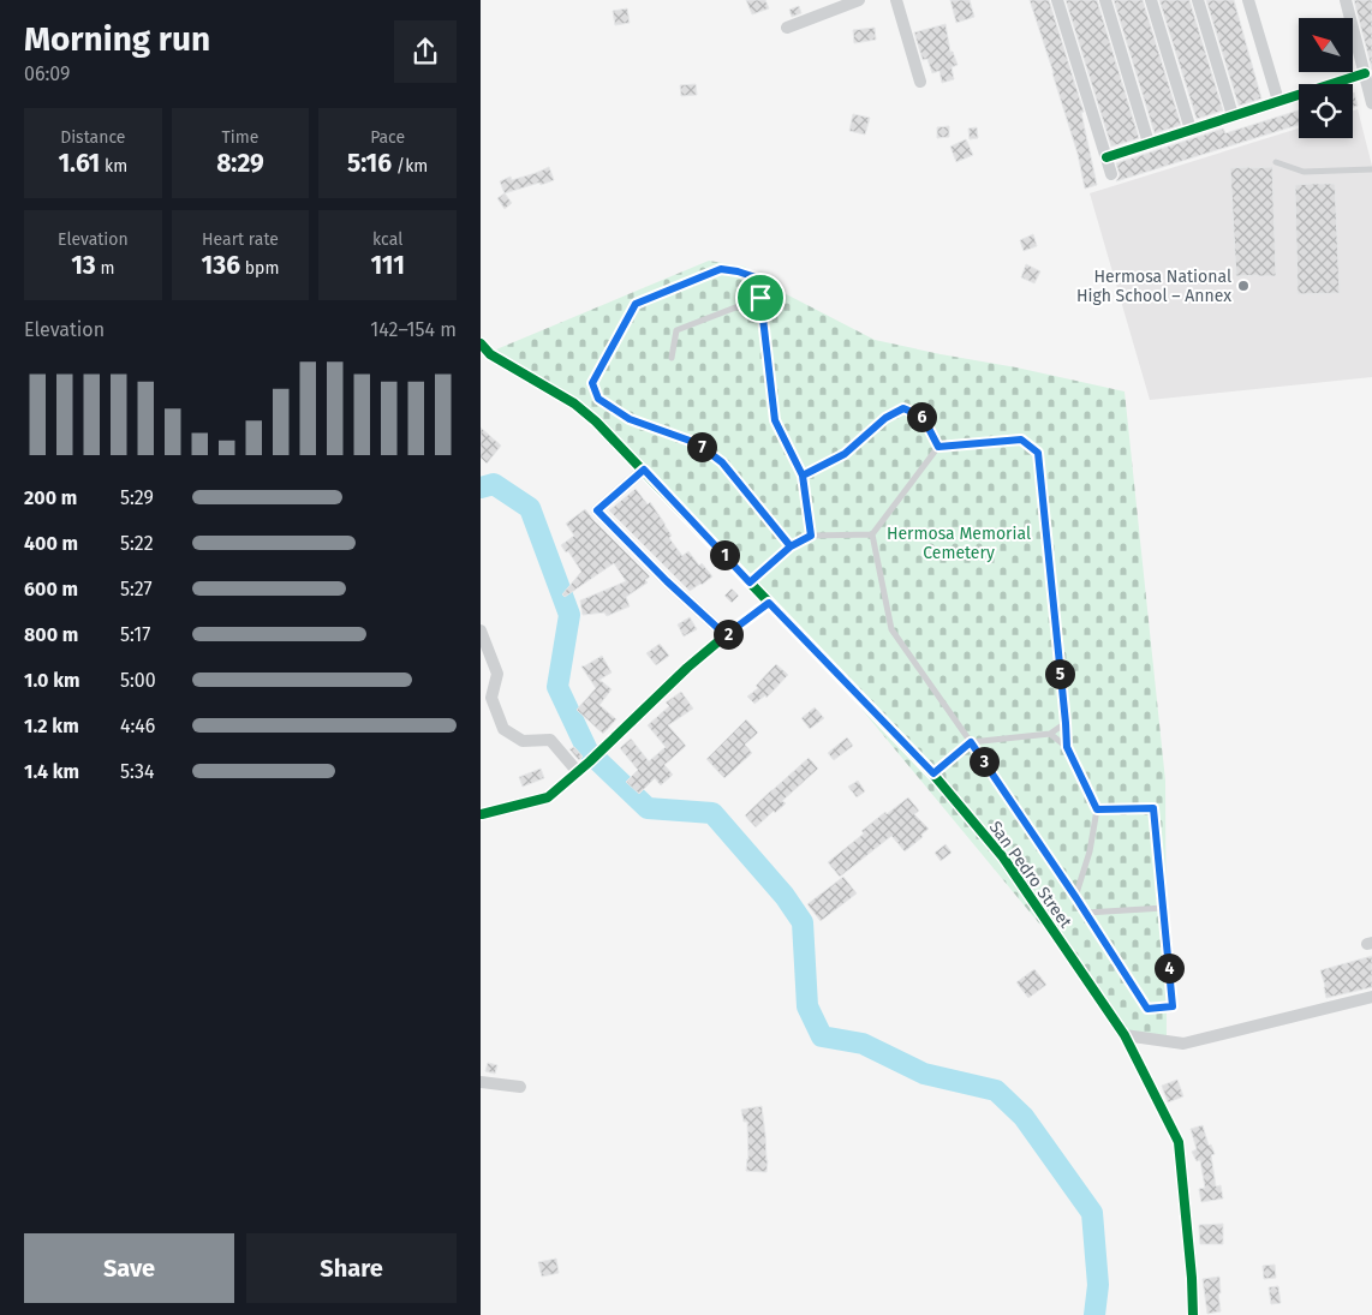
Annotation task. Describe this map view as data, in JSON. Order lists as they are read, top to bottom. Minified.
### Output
{"streets":{"street":["San Pedro Street"]},"parks":["Hermosa Memorial Cemetery"],"places":["Hermosa National High School – Annex"],"north":"top left","page":{"heading":["Morning run","06:09"],"stats":[["Distance","1.61 km"],["Time","8:29"],["Pace","5:16 /km"],["Elevation","13 m"],["Heart rate","136 bpm"],["kcal","111"]],"chart":["Elevation","142–154 m"],"pins":["6","7","1","2","5","3","4"],"list":[{"name":"200 m","note":"5:29"},{"name":"400 m","note":"5:22"},{"name":"600 m","note":"5:27"},{"name":"800 m","note":"5:17"},{"name":"1.0 km","note":"5:00"},{"name":"1.2 km","note":"4:46"},{"name":"1.4 km","note":"5:34"}],"buttons":["Save","Share"]}}
